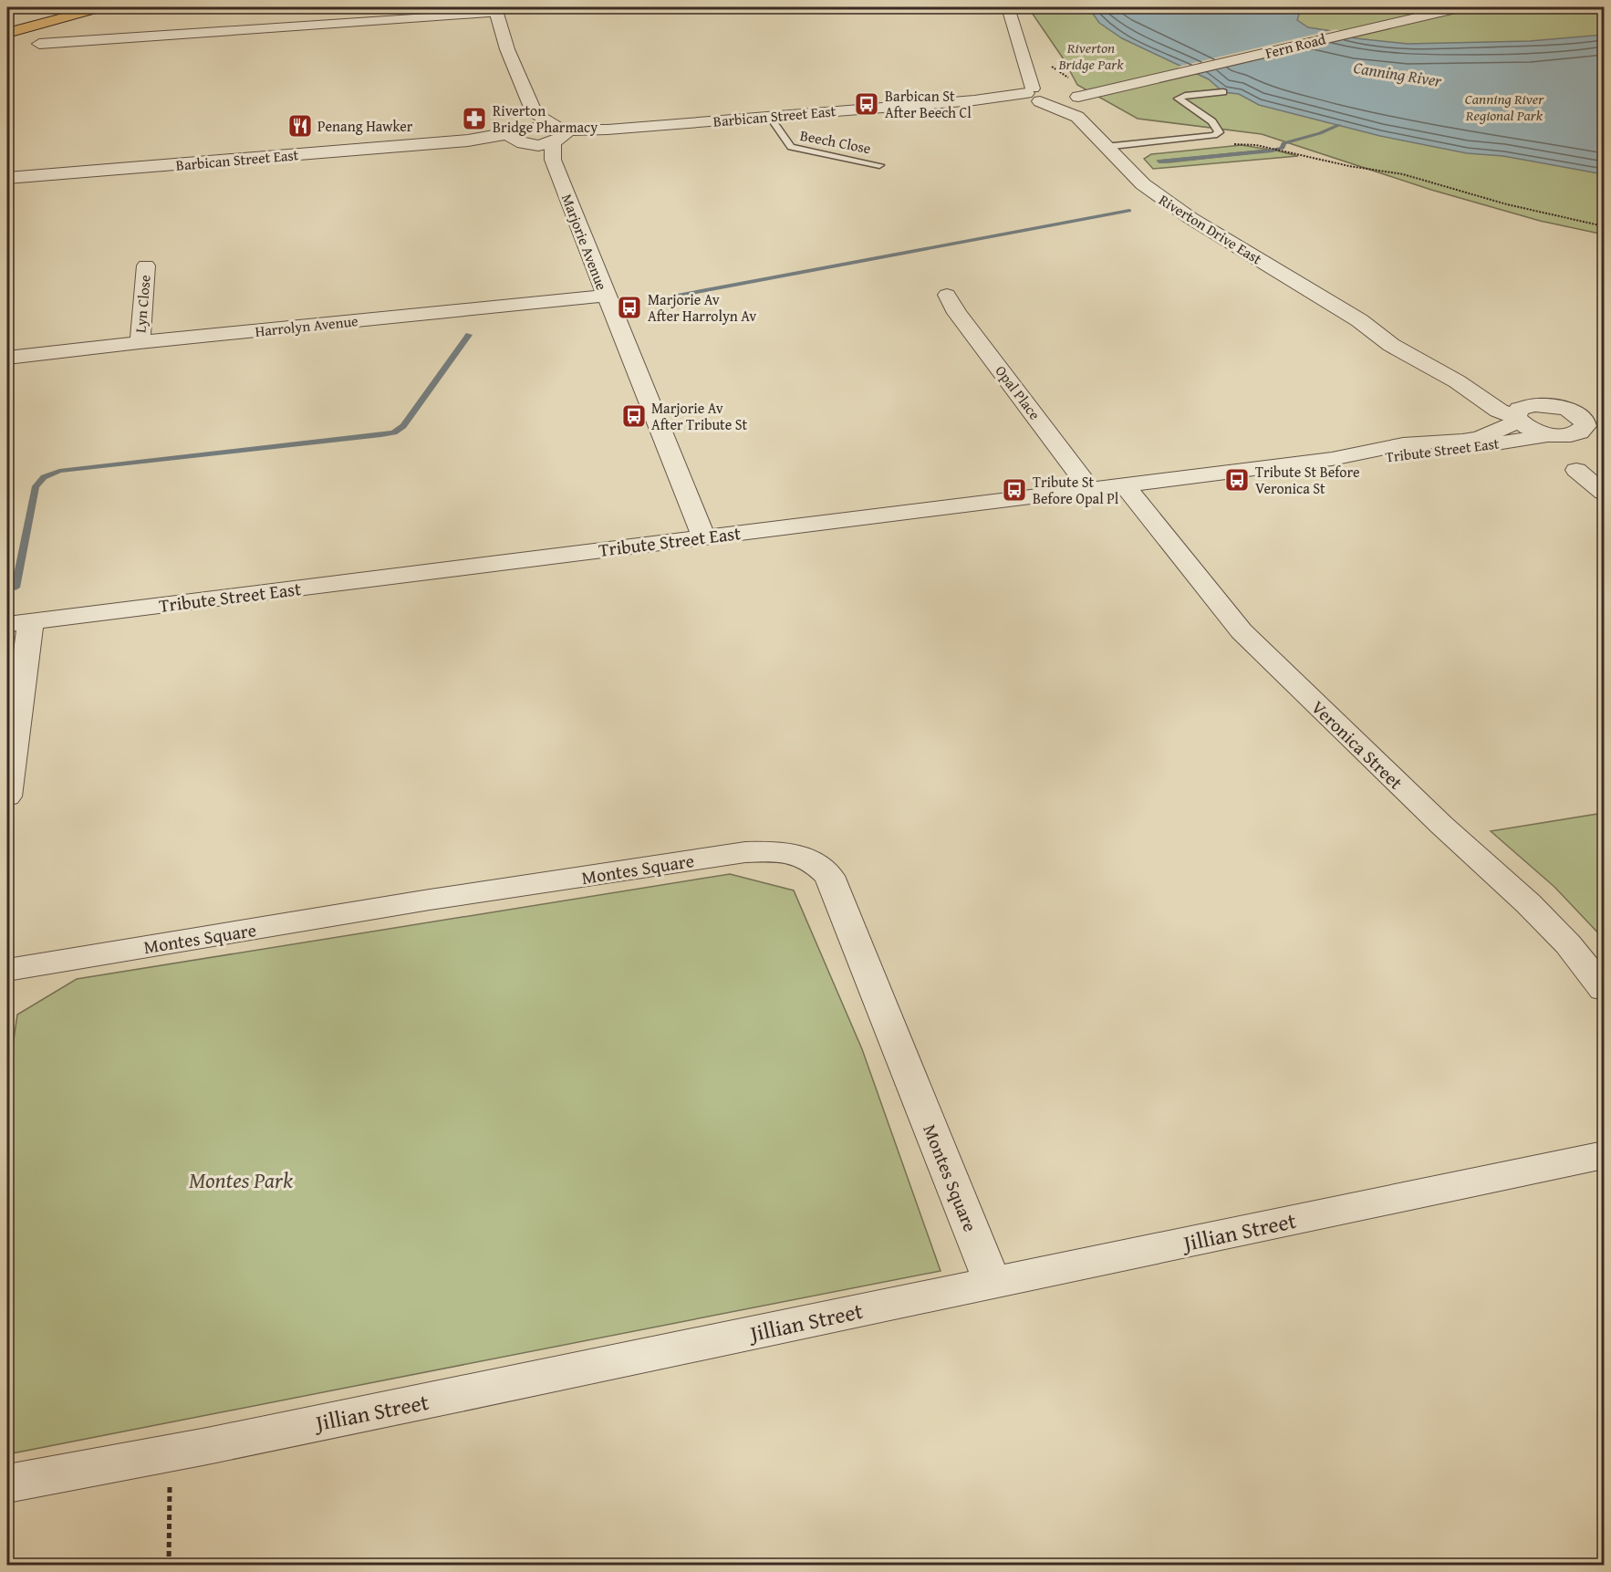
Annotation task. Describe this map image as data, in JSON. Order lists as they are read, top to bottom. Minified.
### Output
{"streets":{"street":["Fern Road","Barbican Street East","Riverton Drive East","Marjorie Avenue","Lyn Close","Harrolyn Avenue","Opal Place","Tribute Street East","Veronica Street","Montes Square","Jillian Street"],"lane":["Beech Close"]},"crossings":[["Fern Road","Riverton Drive East"],["Barbican Street East","Beech Close"],["Barbican Street East","Riverton Drive East"],["Barbican Street East","Marjorie Avenue"],["Riverton Drive East","Tribute Street East"],["Marjorie Avenue","Harrolyn Avenue"],["Marjorie Avenue","Tribute Street East"],["Lyn Close","Harrolyn Avenue"],["Opal Place","Tribute Street East"],["Tribute Street East","Veronica Street"],["Montes Square","Jillian Street"]],"water":["Canning River"],"parks":["Riverton Bridge Park","Canning River Regional Park","Montes Park"],"places":{"bus stop":["Barbican St After Beech Cl","Marjorie Av After Harrolyn Av","Marjorie Av After Tribute St","Tribute St Before Veronica St","Tribute St Before Opal Pl"],"pharmacy":["Riverton Bridge Pharmacy"],"restaurant":["Penang Hawker"]}}
